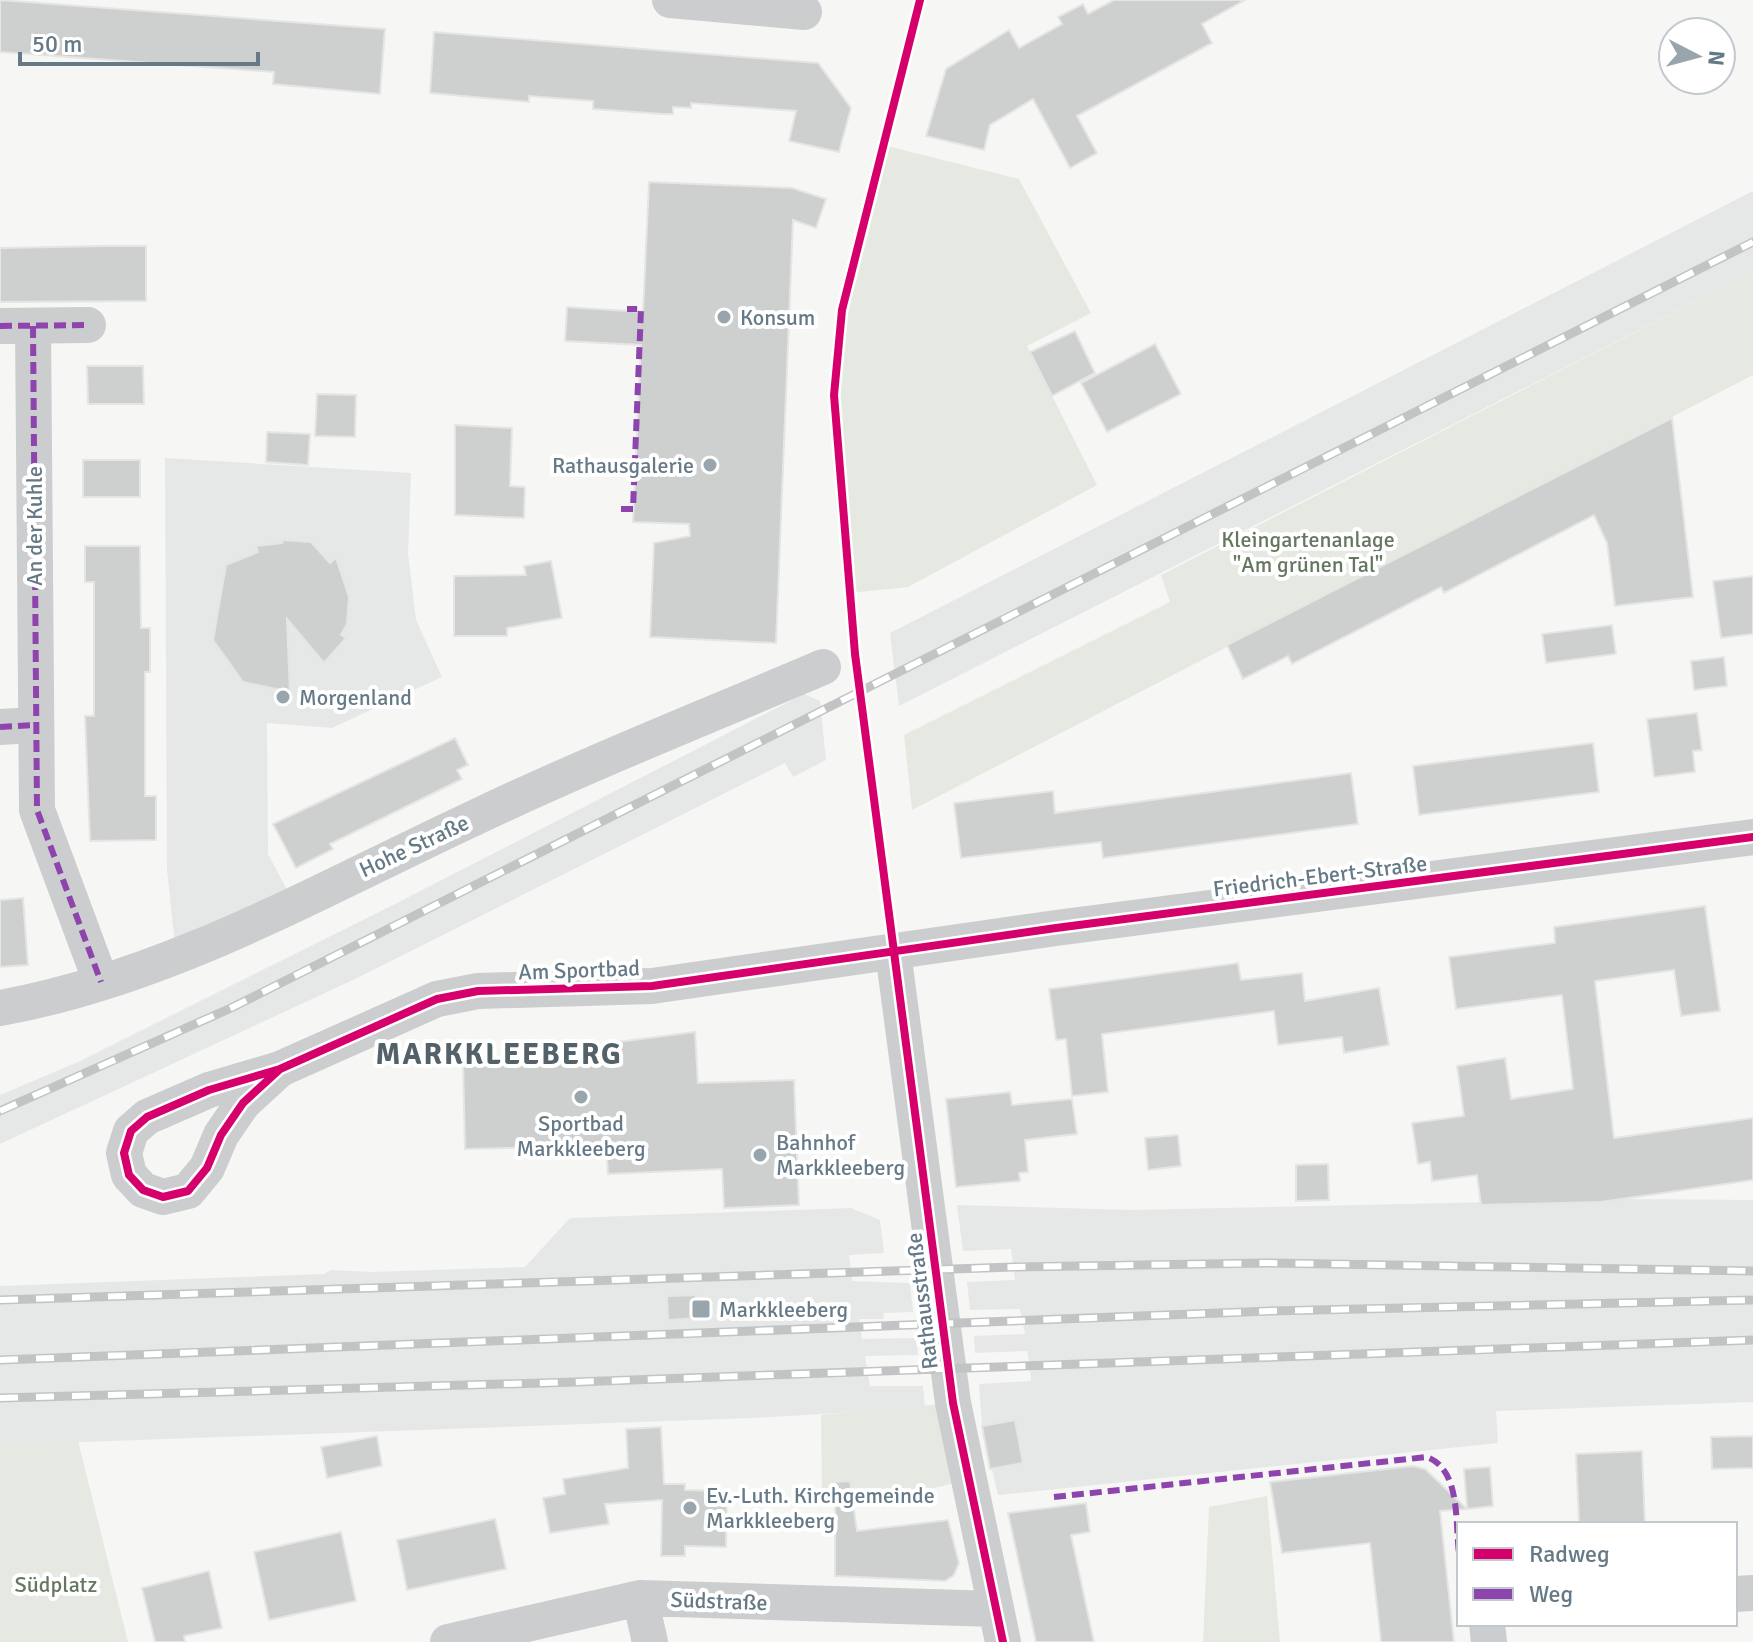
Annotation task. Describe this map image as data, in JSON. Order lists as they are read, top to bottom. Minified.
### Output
{"streets":{"street":["An der Kuhle","Hohe Straße","Friedrich-Ebert-Straße","Am Sportbad","Rathausstraße","Südstraße"]},"crossings":[["An der Kuhle","Hohe Straße"],["Friedrich-Ebert-Straße","Am Sportbad"],["Friedrich-Ebert-Straße","Rathausstraße"],["Am Sportbad","Rathausstraße"],["Rathausstraße","Südstraße"]],"districts":["MARKKLEEBERG"],"parks":["Kleingartenanlage \"Am grünen Tal\"","Südplatz"],"places":{"other":["Konsum","Rathausgalerie","Morgenland","Sportbad Markkleeberg","Bahnhof Markkleeberg","Ev.-Luth. Kirchgemeinde Markkleeberg"],"transit":["Markkleeberg"]},"legend":["Radweg","Weg"],"scale_bar":"50 m","north":"right"}
